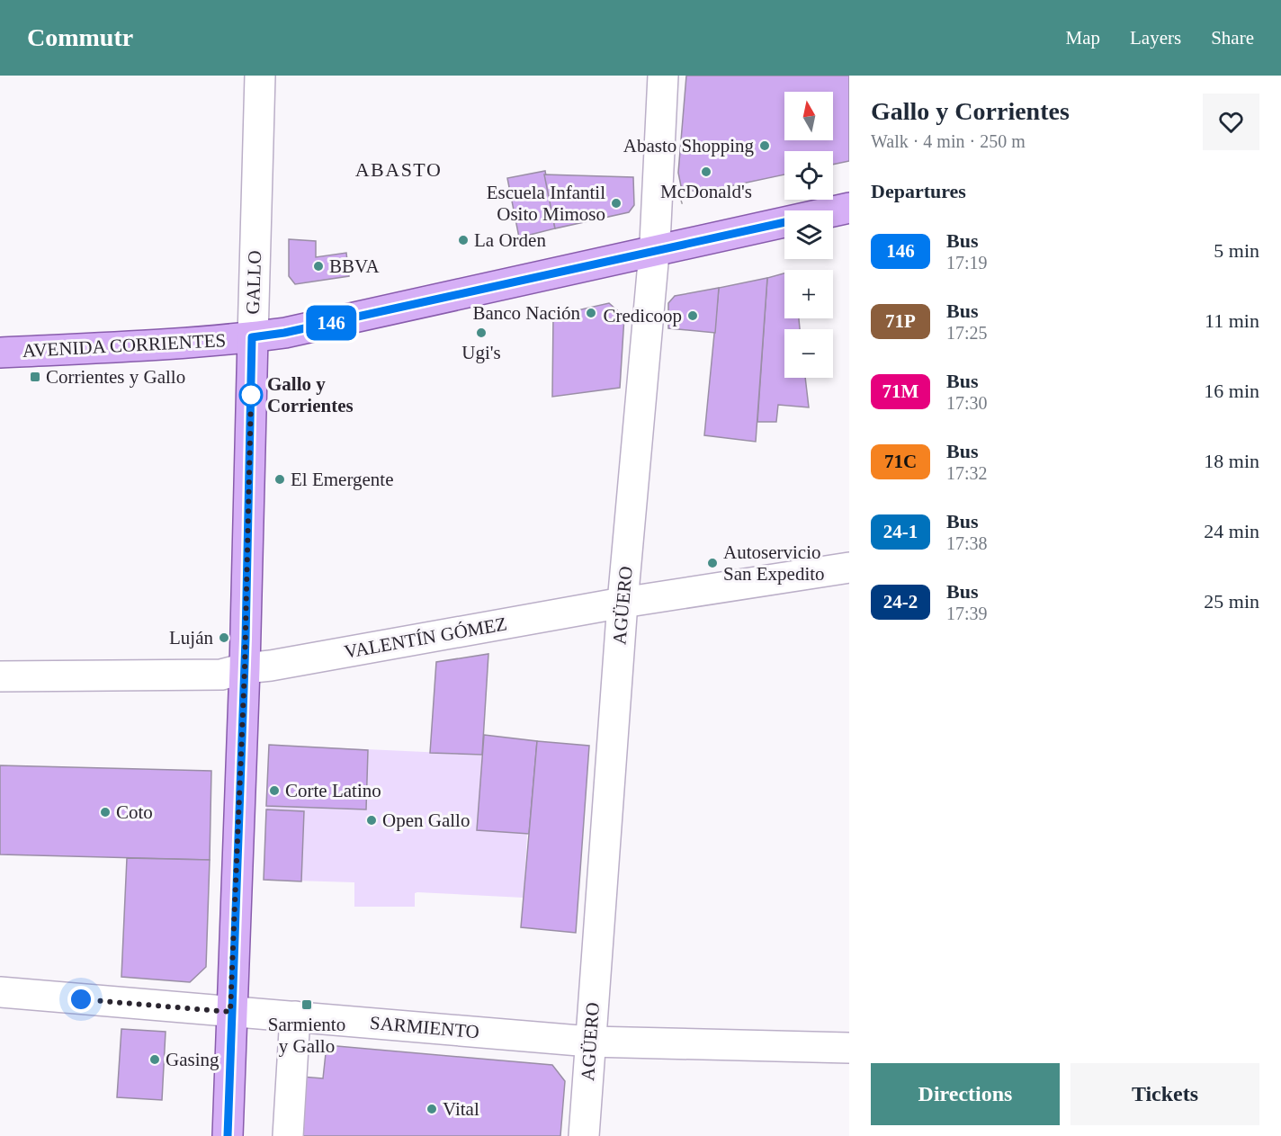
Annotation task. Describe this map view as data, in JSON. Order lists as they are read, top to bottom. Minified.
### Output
{"streets":{"main road":["GALLO","AVENIDA CORRIENTES"],"street":["AGÜERO","VALENTÍN GÓMEZ","SARMIENTO"]},"crossings":[["GALLO","AVENIDA CORRIENTES"],["GALLO","VALENTÍN GÓMEZ"],["GALLO","SARMIENTO"],["AVENIDA CORRIENTES","AGÜERO"],["AGÜERO","VALENTÍN GÓMEZ"],["AGÜERO","SARMIENTO"]],"districts":["ABASTO"],"places":{"other":["Abasto Shopping","McDonald's","Escuela Infantil Osito Mimoso","La Orden","BBVA","Banco Nación","Credicoop","Ugi's","Gallo y Corrientes","El Emergente","Autoservicio San Expedito","Luján","Corte Latino","Coto","Open Gallo","Gasing","Vital"],"transit":["Corrientes y Gallo","Sarmiento y Gallo"]},"lines":["bus line 146"],"north":"top","page":{"header":"Commutr","nav":["Map","Layers","Share"],"on_map":"146","heading":[["Gallo y Corrientes","Walk · 4 min · 250 m"],"Departures"],"map_buttons":["+","−"],"list":[{"mark":"146","name":"Bus","note":"17:19","value":"5 min"},{"mark":"71P","name":"Bus","note":"17:25","value":"11 min"},{"mark":"71M","name":"Bus","note":"17:30","value":"16 min"},{"mark":"71C","name":"Bus","note":"17:32","value":"18 min"},{"mark":"24-1","name":"Bus","note":"17:38","value":"24 min"},{"mark":"24-2","name":"Bus","note":"17:39","value":"25 min"}],"buttons":["Directions","Tickets"]}}
